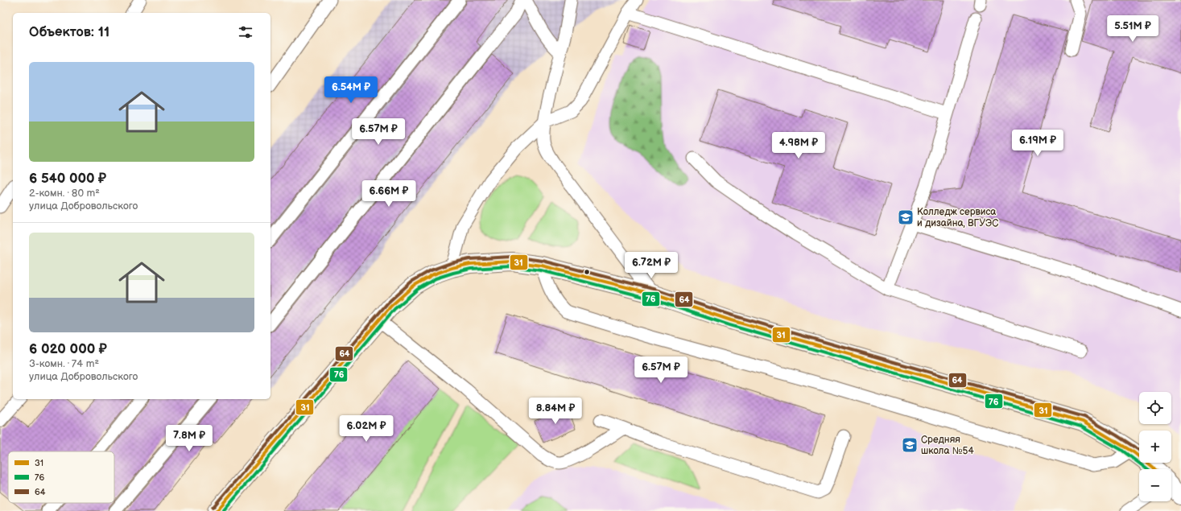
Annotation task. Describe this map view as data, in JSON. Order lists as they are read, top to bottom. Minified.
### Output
{"places":{"school or university":["Колледж сервиса и дизайна, ВГУЭС","Средняя школа №54"]},"lines":["transit line 64","transit line 31","transit line 76"],"legend":["31","76","64"],"page":{"heading":"Объектов: 11","price":["5.51M ₽","6.54M ₽","6.57M ₽","6.19M ₽","4.98M ₽","6.66M ₽","6.72M ₽","6.57M ₽","8.84M ₽","6.02M ₽","7.8M ₽"],"list":[{"name":"6 540 000 ₽","note":"2-комн. · 80 m² · улица Добровольского"},{"name":"6 020 000 ₽","note":"3-комн. · 74 m² · улица Добровольского"}],"map_buttons":["+","−"]}}
